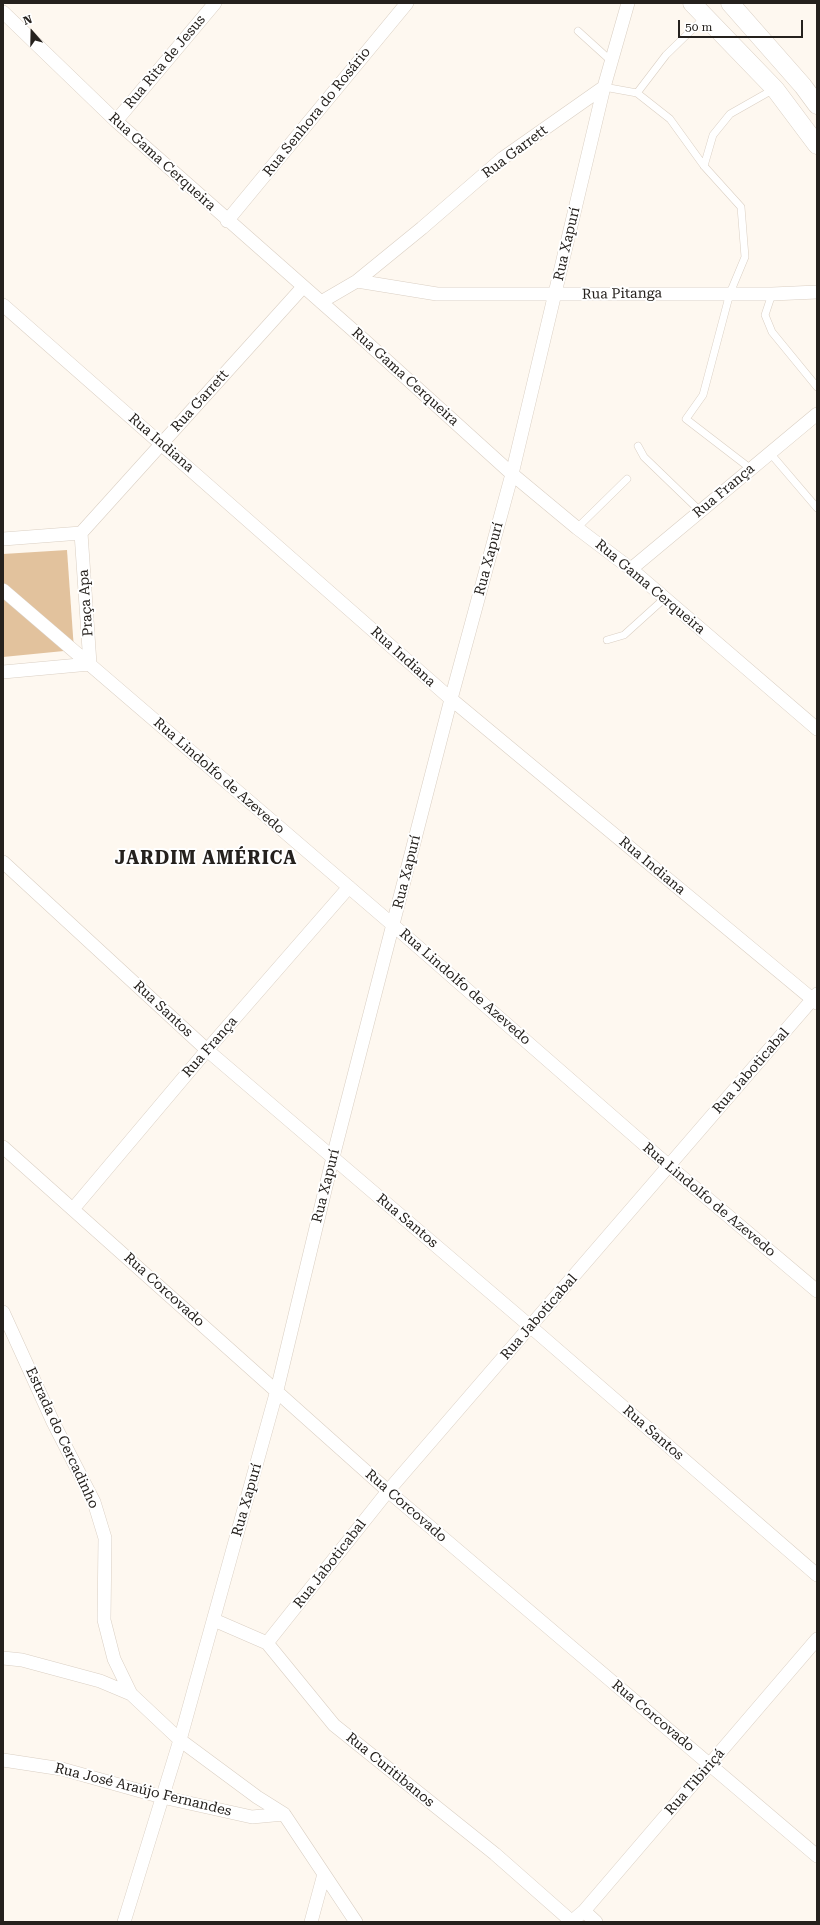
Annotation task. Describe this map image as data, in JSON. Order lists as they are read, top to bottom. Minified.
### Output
{"streets":{"street":["Rua Rita de Jesus","Rua Senhora do Rosário","Rua Garrett","Rua Gama Cerqueira","Rua Xapurí","Rua Pitanga","Rua Indiana","Rua França","Praça Apa","Rua Lindolfo de Azevedo","Rua Santos","Rua Jaboticabal","Rua Corcovado","Estrada do Cercadinho","Rua Curitibanos","Rua Tibiriçá","Rua José Araújo Fernandes"]},"crossings":[["Rua Rita de Jesus","Rua Gama Cerqueira"],["Rua Senhora do Rosário","Rua Gama Cerqueira"],["Rua Garrett","Rua Gama Cerqueira"],["Rua Garrett","Rua Xapurí"],["Rua Garrett","Rua Pitanga"],["Rua Garrett","Rua Indiana"],["Rua Garrett","Praça Apa"],["Rua Gama Cerqueira","Rua Xapurí"],["Rua Gama Cerqueira","Rua França"],["Rua Xapurí","Rua Pitanga"],["Rua Xapurí","Rua Indiana"],["Rua Xapurí","Rua Lindolfo de Azevedo"],["Rua Xapurí","Rua Santos"],["Rua Xapurí","Rua Corcovado"],["Rua Xapurí","Estrada do Cercadinho"],["Rua Xapurí","Rua Curitibanos"],["Rua Xapurí","Rua José Araújo Fernandes"],["Rua Indiana","Rua Jaboticabal"],["Rua França","Rua Lindolfo de Azevedo"],["Rua França","Rua Santos"],["Rua França","Rua Corcovado"],["Praça Apa","Rua Lindolfo de Azevedo"],["Rua Lindolfo de Azevedo","Rua Jaboticabal"],["Rua Santos","Rua Jaboticabal"],["Rua Jaboticabal","Rua Corcovado"],["Rua Jaboticabal","Rua Curitibanos"],["Rua Corcovado","Rua Tibiriçá"],["Estrada do Cercadinho","Rua José Araújo Fernandes"],["Rua Curitibanos","Rua Tibiriçá"]],"districts":["JARDIM AMÉRICA"],"scale_bar":"50 m","north":"top"}
